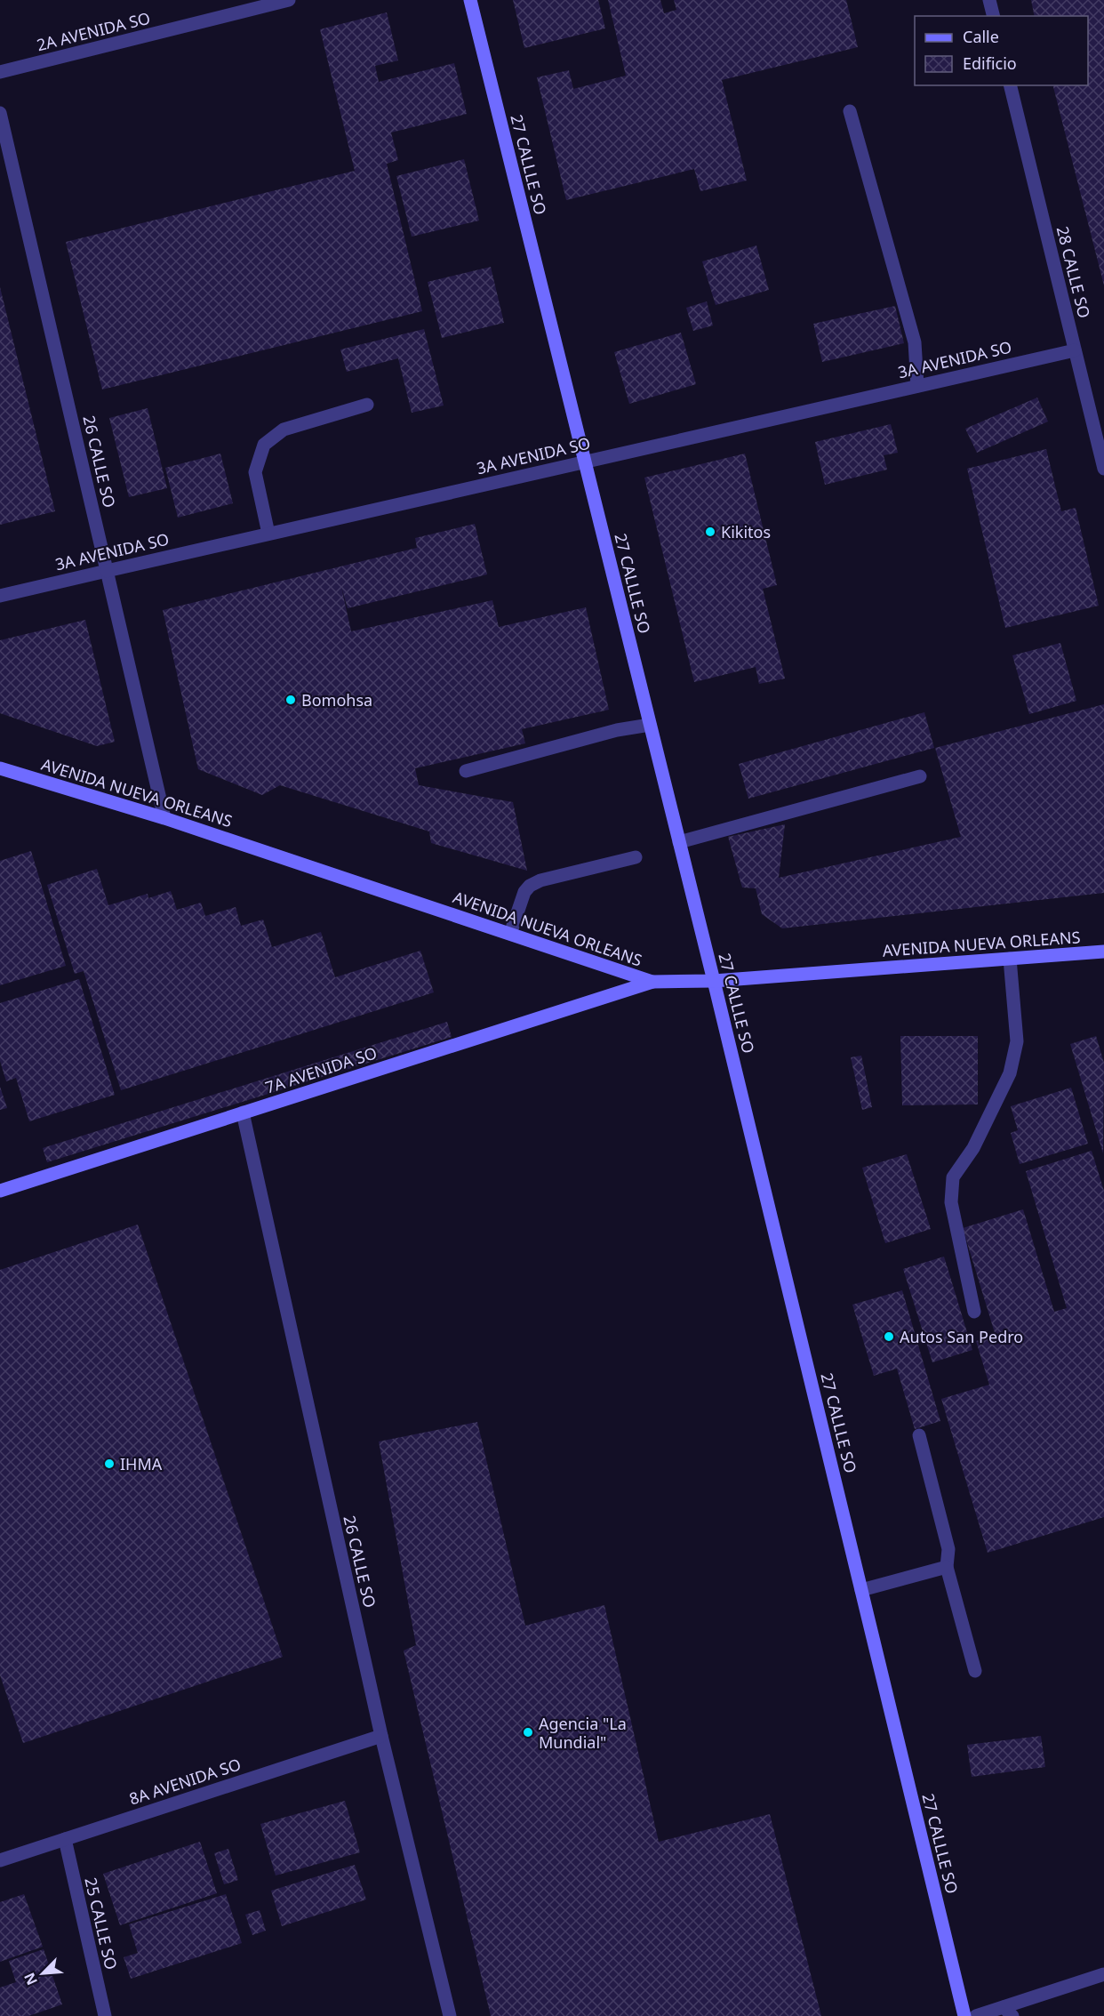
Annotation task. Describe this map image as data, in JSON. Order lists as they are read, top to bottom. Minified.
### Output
{"streets":{"main road":["27 CALLLE SO","AVENIDA NUEVA ORLEANS","7A AVENIDA SO"],"street":["2A AVENIDA SO","28 CALLE SO","3A AVENIDA SO","26 CALLE SO","8A AVENIDA SO","25 CALLE SO"]},"crossings":[["27 CALLLE SO","3A AVENIDA SO"],["27 CALLLE SO","AVENIDA NUEVA ORLEANS"],["28 CALLE SO","3A AVENIDA SO"],["3A AVENIDA SO","26 CALLE SO"],["26 CALLE SO","AVENIDA NUEVA ORLEANS"],["26 CALLE SO","7A AVENIDA SO"],["26 CALLE SO","8A AVENIDA SO"],["AVENIDA NUEVA ORLEANS","7A AVENIDA SO"],["8A AVENIDA SO","25 CALLE SO"]],"places":["Kikitos","Bomohsa","Autos San Pedro","IHMA","Agencia \"La Mundial\""],"legend":["Calle","Edificio"],"north":"bottom left"}
